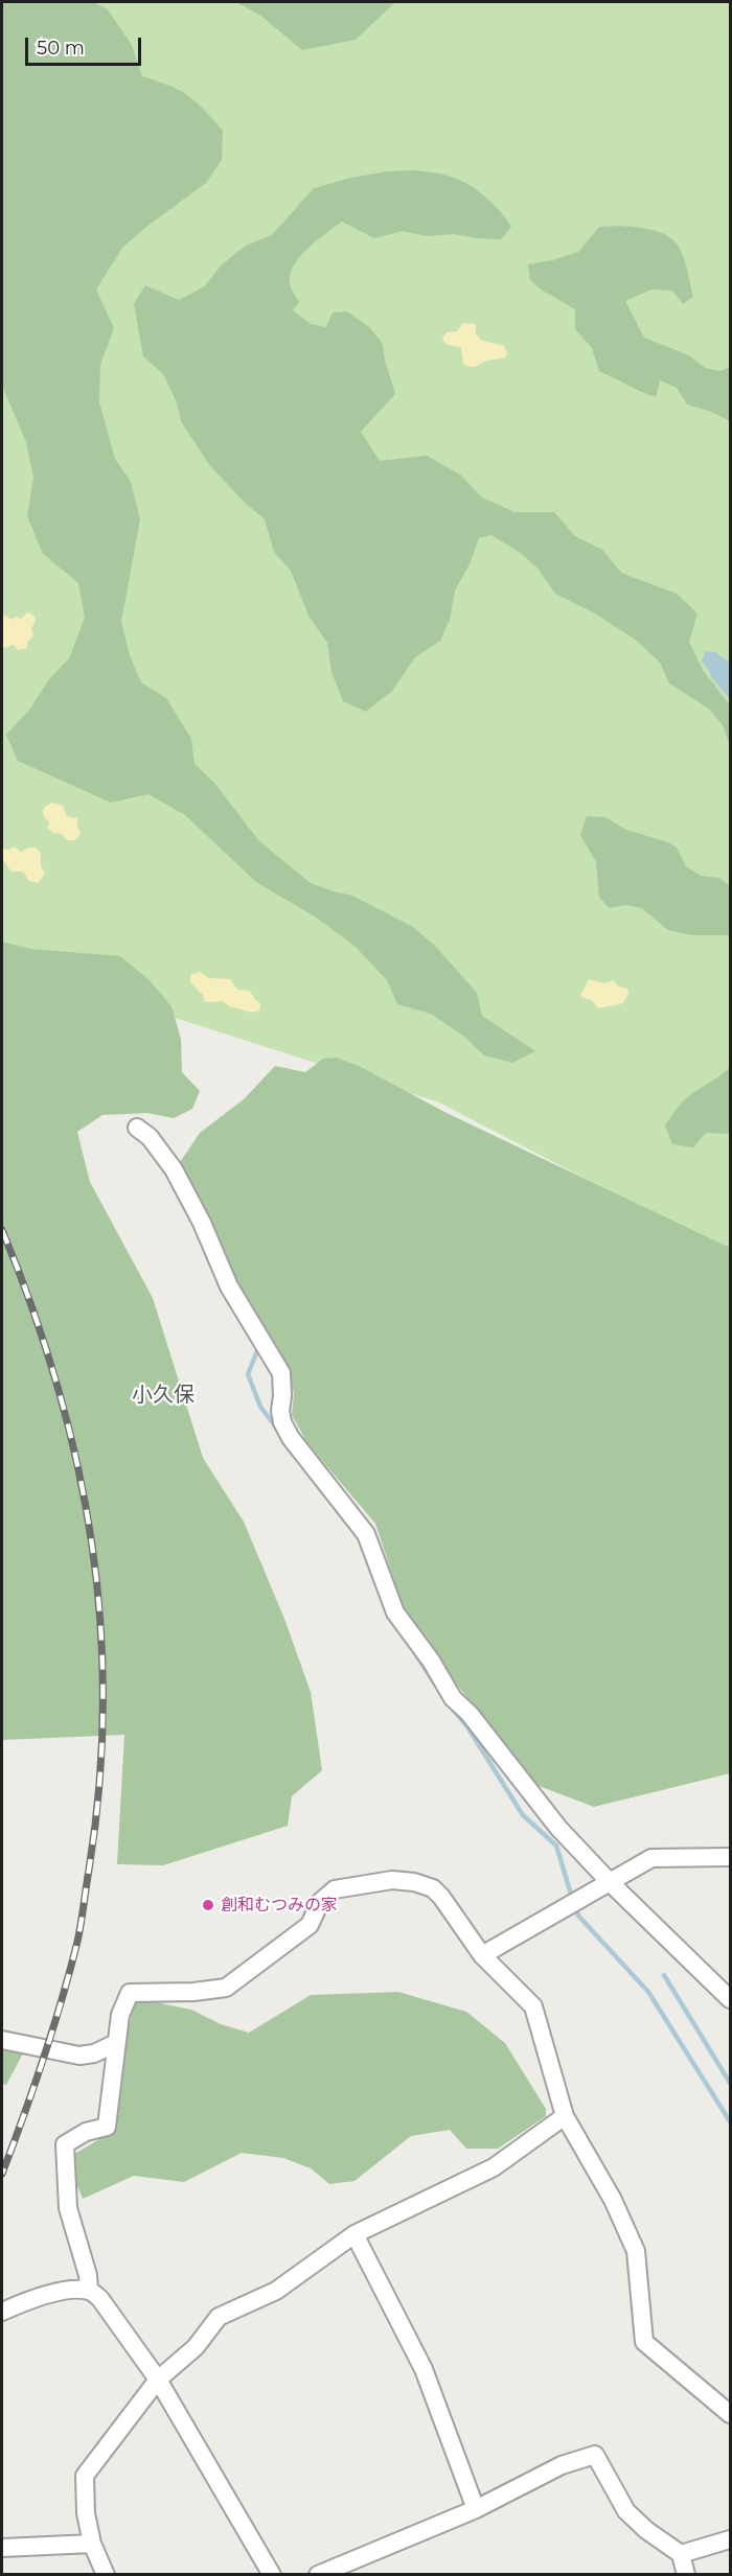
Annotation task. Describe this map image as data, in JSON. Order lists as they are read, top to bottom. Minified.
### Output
{"districts":["小久保"],"places":["創和むつみの家"],"scale_bar":"50 m"}
